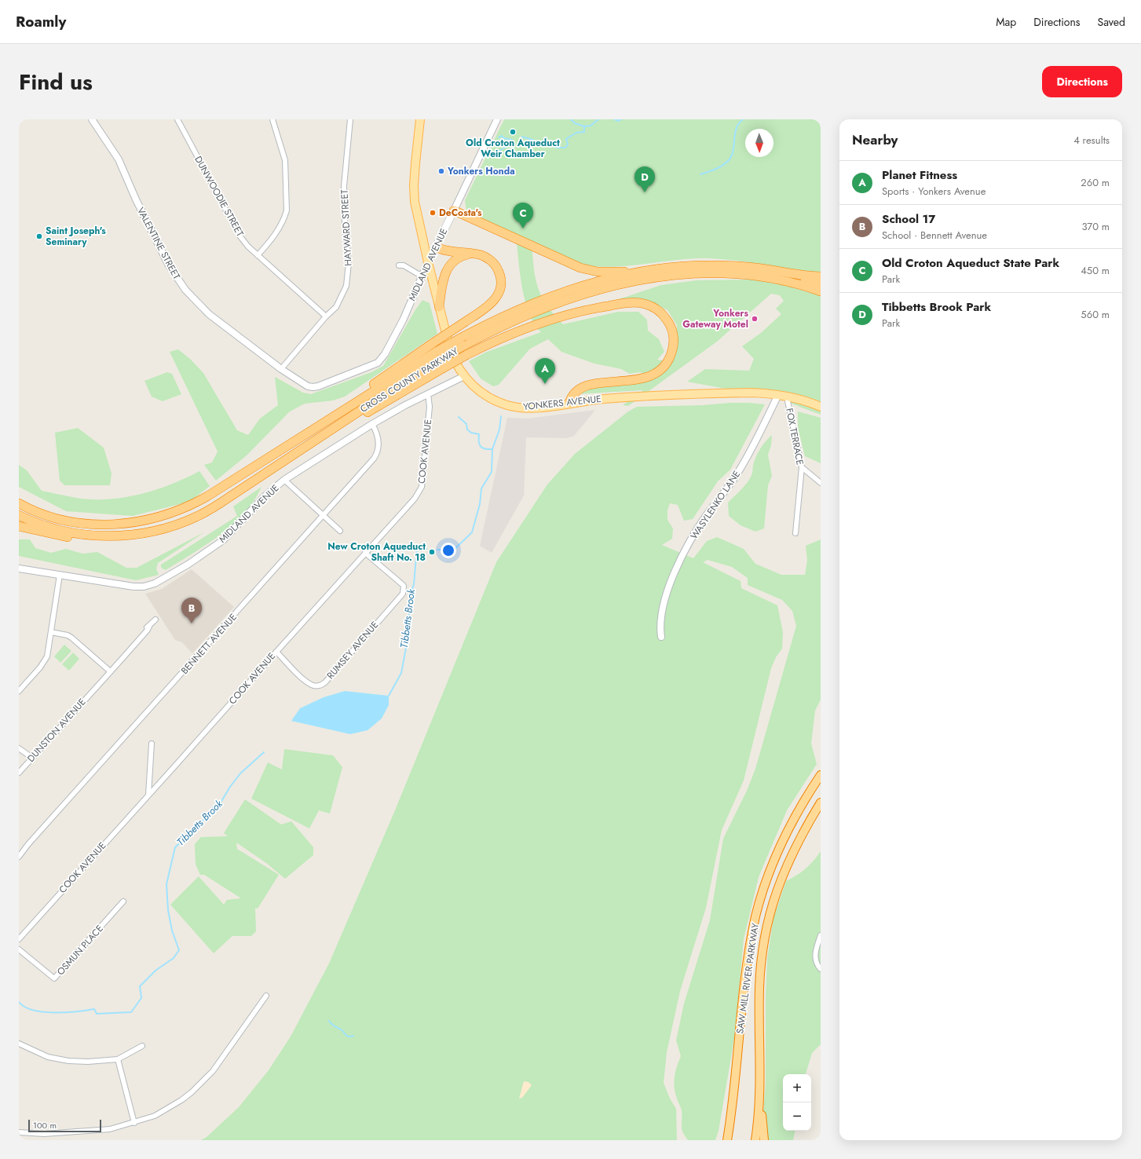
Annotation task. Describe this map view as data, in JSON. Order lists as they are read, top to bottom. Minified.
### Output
{"streets":{"highway":["CROSS COUNTY PARKWAY","SAW MILL RIVER PARKWAY"],"main road":["MIDLAND AVENUE","YONKERS AVENUE"],"street":["DUNWOODIE STREET","HAYWARD STREET","VALENTINE STREET","FOX TERRACE","COOK AVENUE","WASYLENKO LANE","BENNETT AVENUE","RUMSEY AVENUE","DUNSTON AVENUE","OSMUN PLACE"]},"crossings":[["DUNWOODIE STREET","HAYWARD STREET"],["HAYWARD STREET","VALENTINE STREET"],["VALENTINE STREET","MIDLAND AVENUE"],["MIDLAND AVENUE","YONKERS AVENUE"],["MIDLAND AVENUE","COOK AVENUE"],["MIDLAND AVENUE","BENNETT AVENUE"],["YONKERS AVENUE","FOX TERRACE"],["YONKERS AVENUE","WASYLENKO LANE"],["COOK AVENUE","RUMSEY AVENUE"]],"water":["Tibbetts Brook"],"places":["Old Croton Aqueduct Weir Chamber","Yonkers Honda","DeCosta's","Saint Joseph's Seminary","Yonkers Gateway Motel","New Croton Aqueduct Shaft No. 18"],"scale_bar":"100 m","north":"bottom","page":{"header":"Roamly","nav":["Map","Directions","Saved"],"title":"Find us","buttons":"Directions","heading":["Nearby","4 results"],"list":[{"mark":"A","name":"Planet Fitness","note":"Sports · Yonkers Avenue","value":"260 m"},{"mark":"B","name":"School 17","note":"School · Bennett Avenue","value":"370 m"},{"mark":"C","name":"Old Croton Aqueduct State Park","note":"Park","value":"450 m"},{"mark":"D","name":"Tibbetts Brook Park","note":"Park","value":"560 m"}],"pins":["D","C","A","B"],"map_buttons":["+","−"],"scale":"100 m"}}
